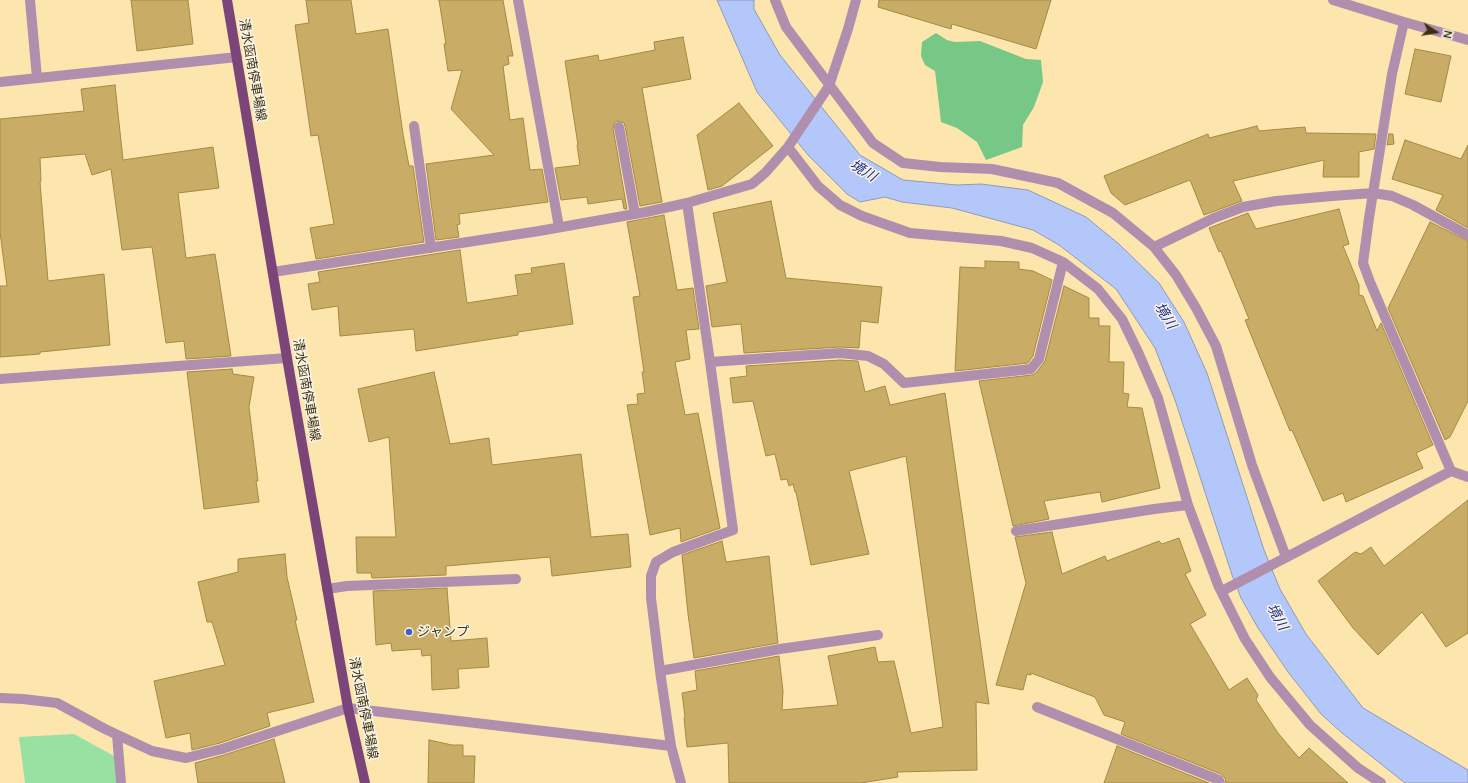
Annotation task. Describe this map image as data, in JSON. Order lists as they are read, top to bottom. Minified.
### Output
{"streets":{"main road":["清水函南停車場線"]},"water":["境川"],"places":["ジャンプ"],"north":"right"}
